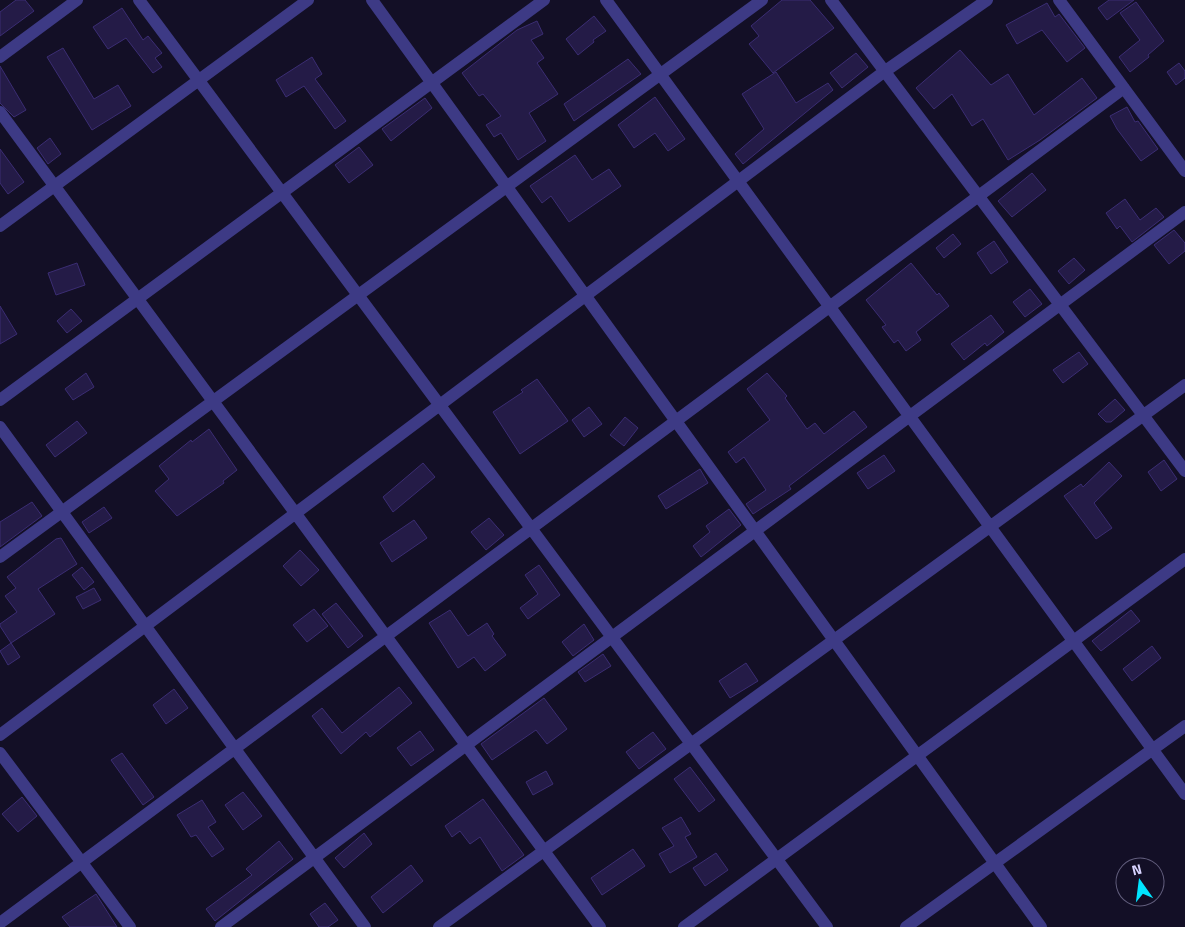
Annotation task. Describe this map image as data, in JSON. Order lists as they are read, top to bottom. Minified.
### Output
{"north":"top"}
